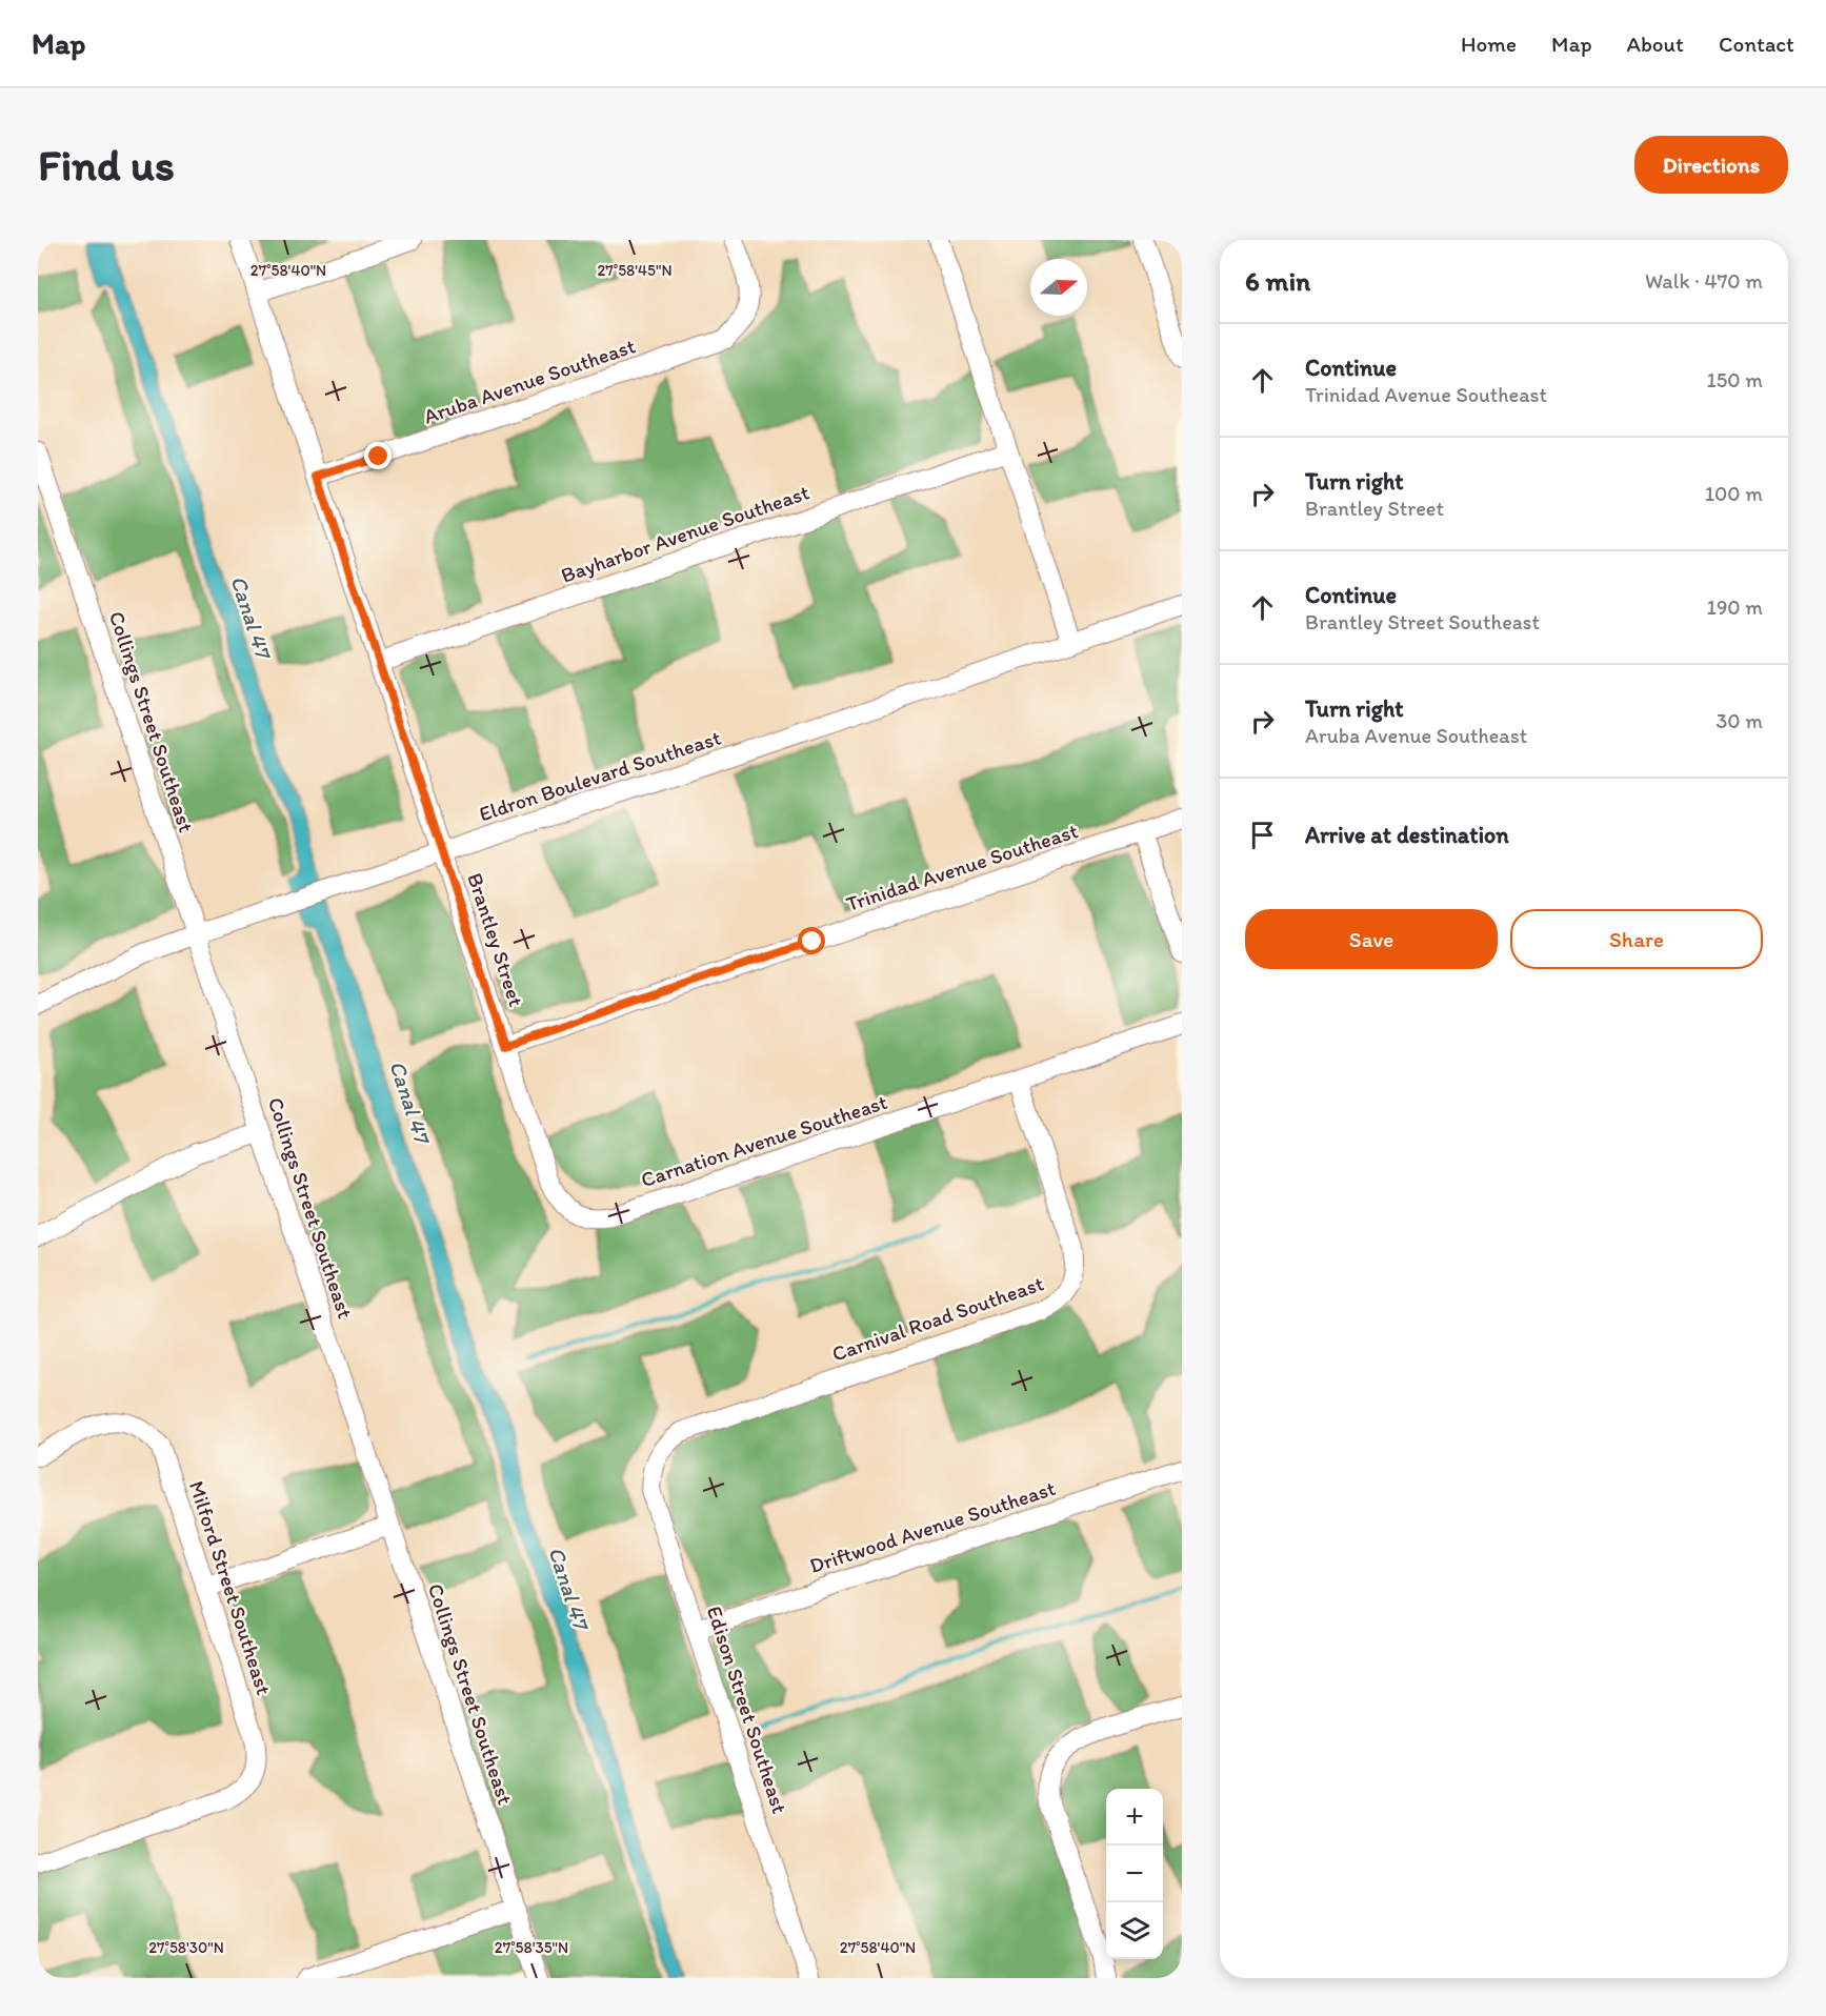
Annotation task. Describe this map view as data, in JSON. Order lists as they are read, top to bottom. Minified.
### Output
{"streets":{"street":["Aruba Avenue Southeast","Bayharbor Avenue Southeast","Collings Street Southeast","Eldron Boulevard Southeast","Trinidad Avenue Southeast","Brantley Street","Carnation Avenue Southeast","Carnival Road Southeast","Driftwood Avenue Southeast","Milford Street Southeast","Edison Street Southeast"]},"crossings":[["Aruba Avenue Southeast","Brantley Street"],["Bayharbor Avenue Southeast","Brantley Street"],["Collings Street Southeast","Eldron Boulevard Southeast"],["Eldron Boulevard Southeast","Brantley Street"],["Trinidad Avenue Southeast","Brantley Street"],["Brantley Street","Carnation Avenue Southeast"],["Carnation Avenue Southeast","Carnival Road Southeast"],["Carnival Road Southeast","Edison Street Southeast"],["Driftwood Avenue Southeast","Edison Street Southeast"]],"water":["Canal 47"],"north":"right","page":{"header":"Map","nav":["Home","Map","About","Contact"],"buttons":["Directions",["Save","Share"]],"title":"Find us","heading":["6 min","Walk · 470 m"],"list":[["Continue","Trinidad Avenue Southeast","150 m"],["Turn right","Brantley Street","100 m"],["Continue","Brantley Street Southeast","190 m"],["Turn right","Aruba Avenue Southeast","30 m"],"Arrive at destination"],"map_buttons":["+","−"]},"coordinates":["27°58'40\"N","27°58'45\"N","27°58'30\"N","27°58'35\"N"]}
